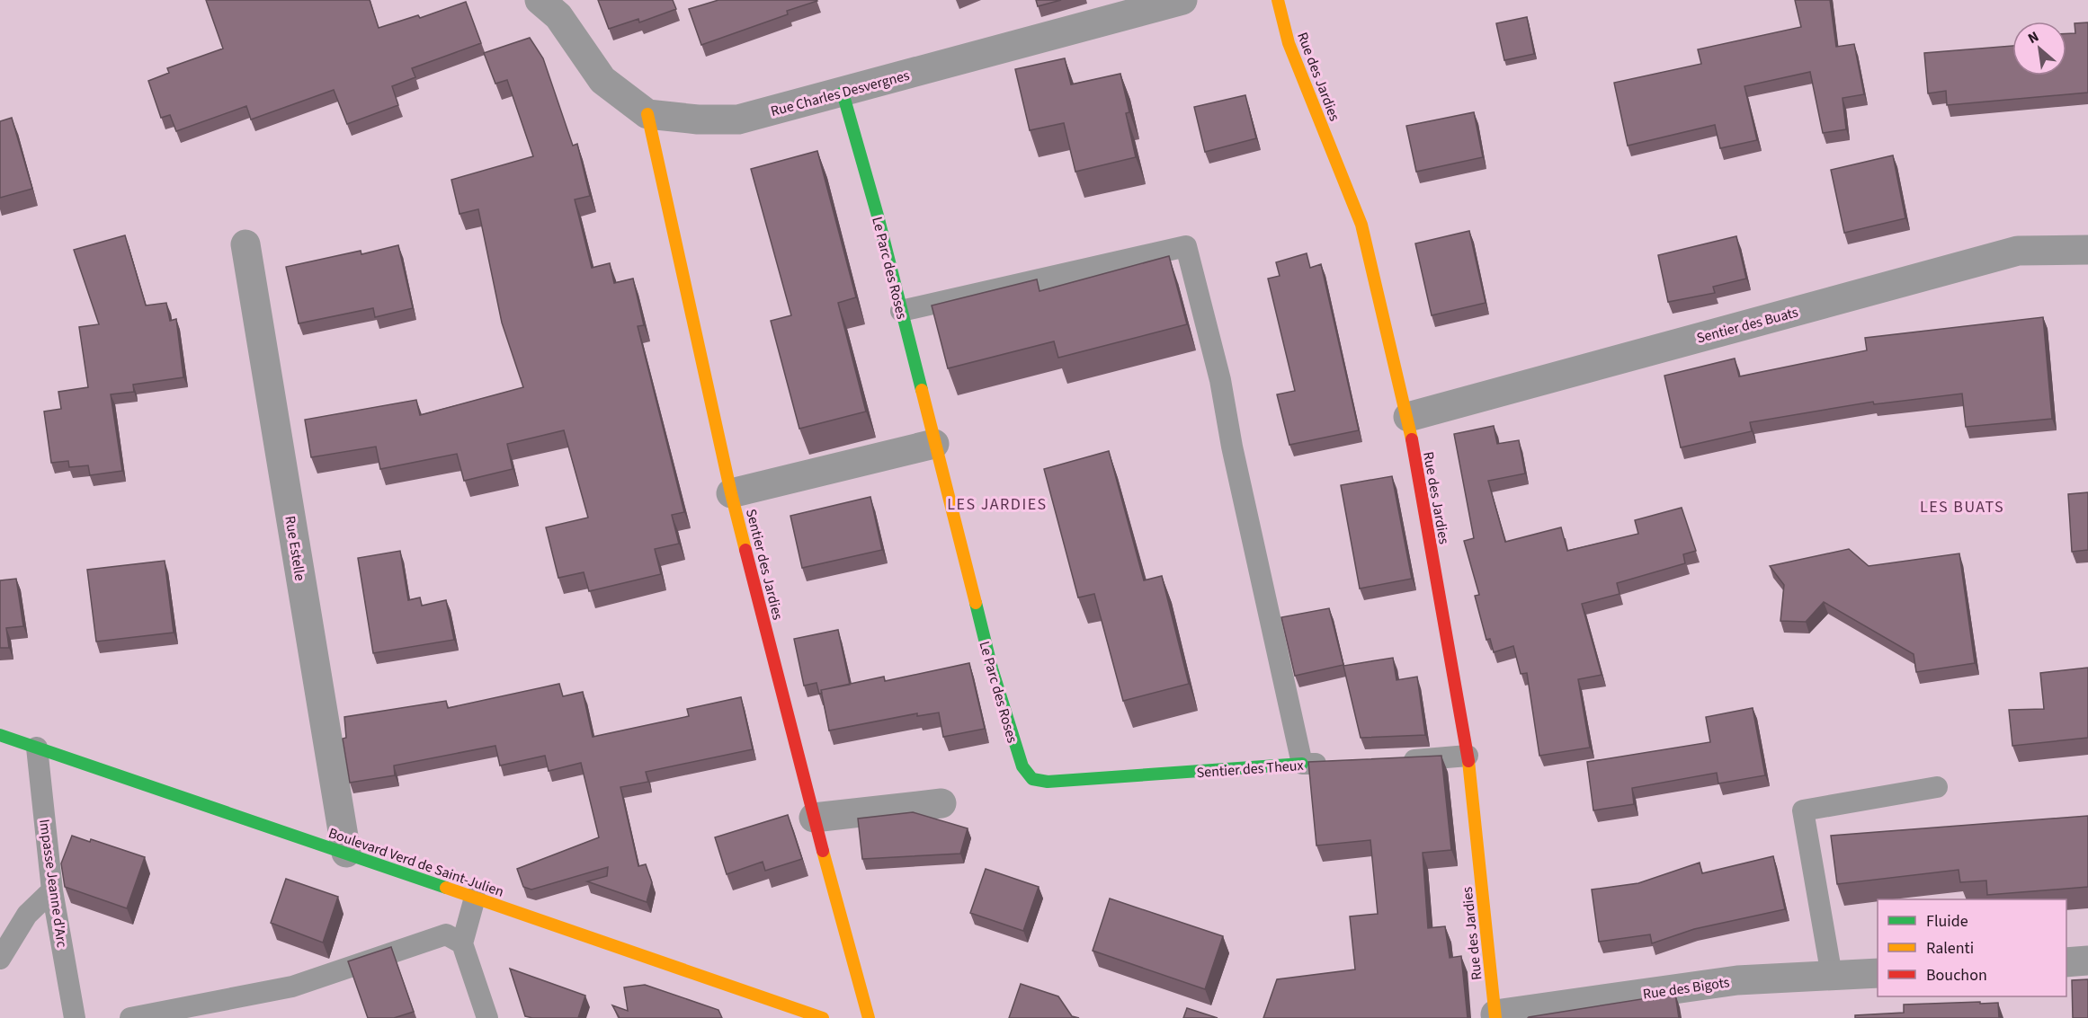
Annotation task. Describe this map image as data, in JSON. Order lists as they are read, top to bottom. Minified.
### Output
{"streets":{"street":["Rue des Jardies","Rue Charles Desvergnes","Le Parc des Roses","Sentier des Buats","Rue Estelle","Sentier des Jardies","Sentier des Theux","Boulevard Verd de Saint-Julien","Rue des Bigots"],"lane":["Impasse Jeanne d'Arc"]},"crossings":[["Rue des Jardies","Sentier des Buats"],["Rue des Jardies","Rue des Bigots"],["Rue Charles Desvergnes","Le Parc des Roses"],["Rue Charles Desvergnes","Sentier des Jardies"],["Le Parc des Roses","Sentier des Theux"],["Rue Estelle","Boulevard Verd de Saint-Julien"],["Boulevard Verd de Saint-Julien","Impasse Jeanne d'Arc"]],"districts":["LES JARDIES","LES BUATS"],"legend":["Fluide","Ralenti","Bouchon"],"north":"top left"}
